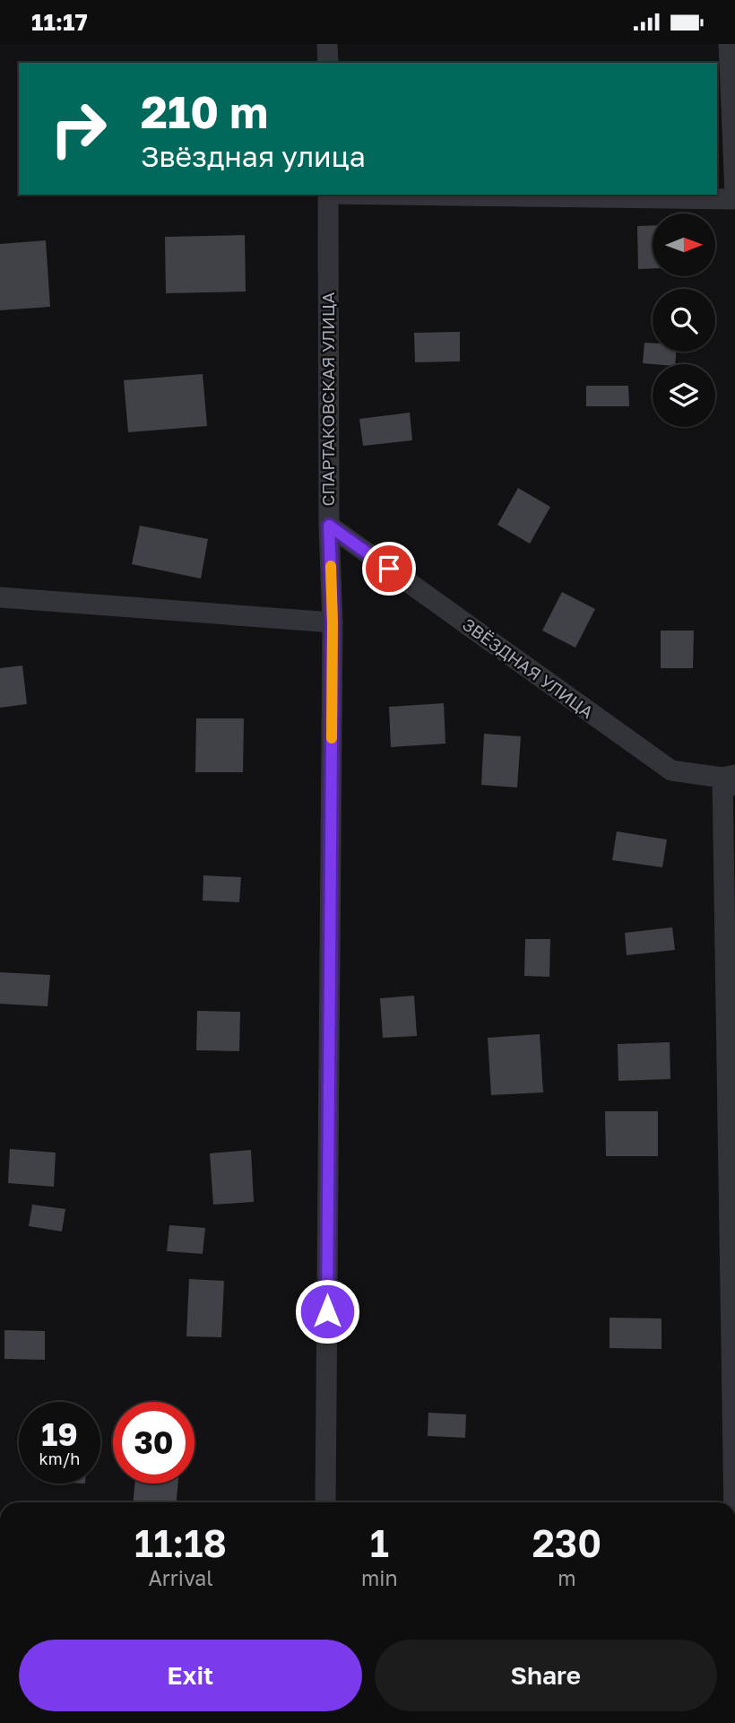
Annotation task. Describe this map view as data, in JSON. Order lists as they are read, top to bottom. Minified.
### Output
{"streets":{"street":["СПАРТАКОВСКАЯ УЛИЦА","ЗВЁЗДНАЯ УЛИЦА"]},"crossings":[["СПАРТАКОВСКАЯ УЛИЦА","ЗВЁЗДНАЯ УЛИЦА"]],"north":"right","page":{"status":"11:17","turn":["210 m","Звёздная улица"],"speed":"19 km/h","limit":"30","eta":["11:18","Arrival","1","min","230","m"],"buttons":["Exit","Share"]}}
